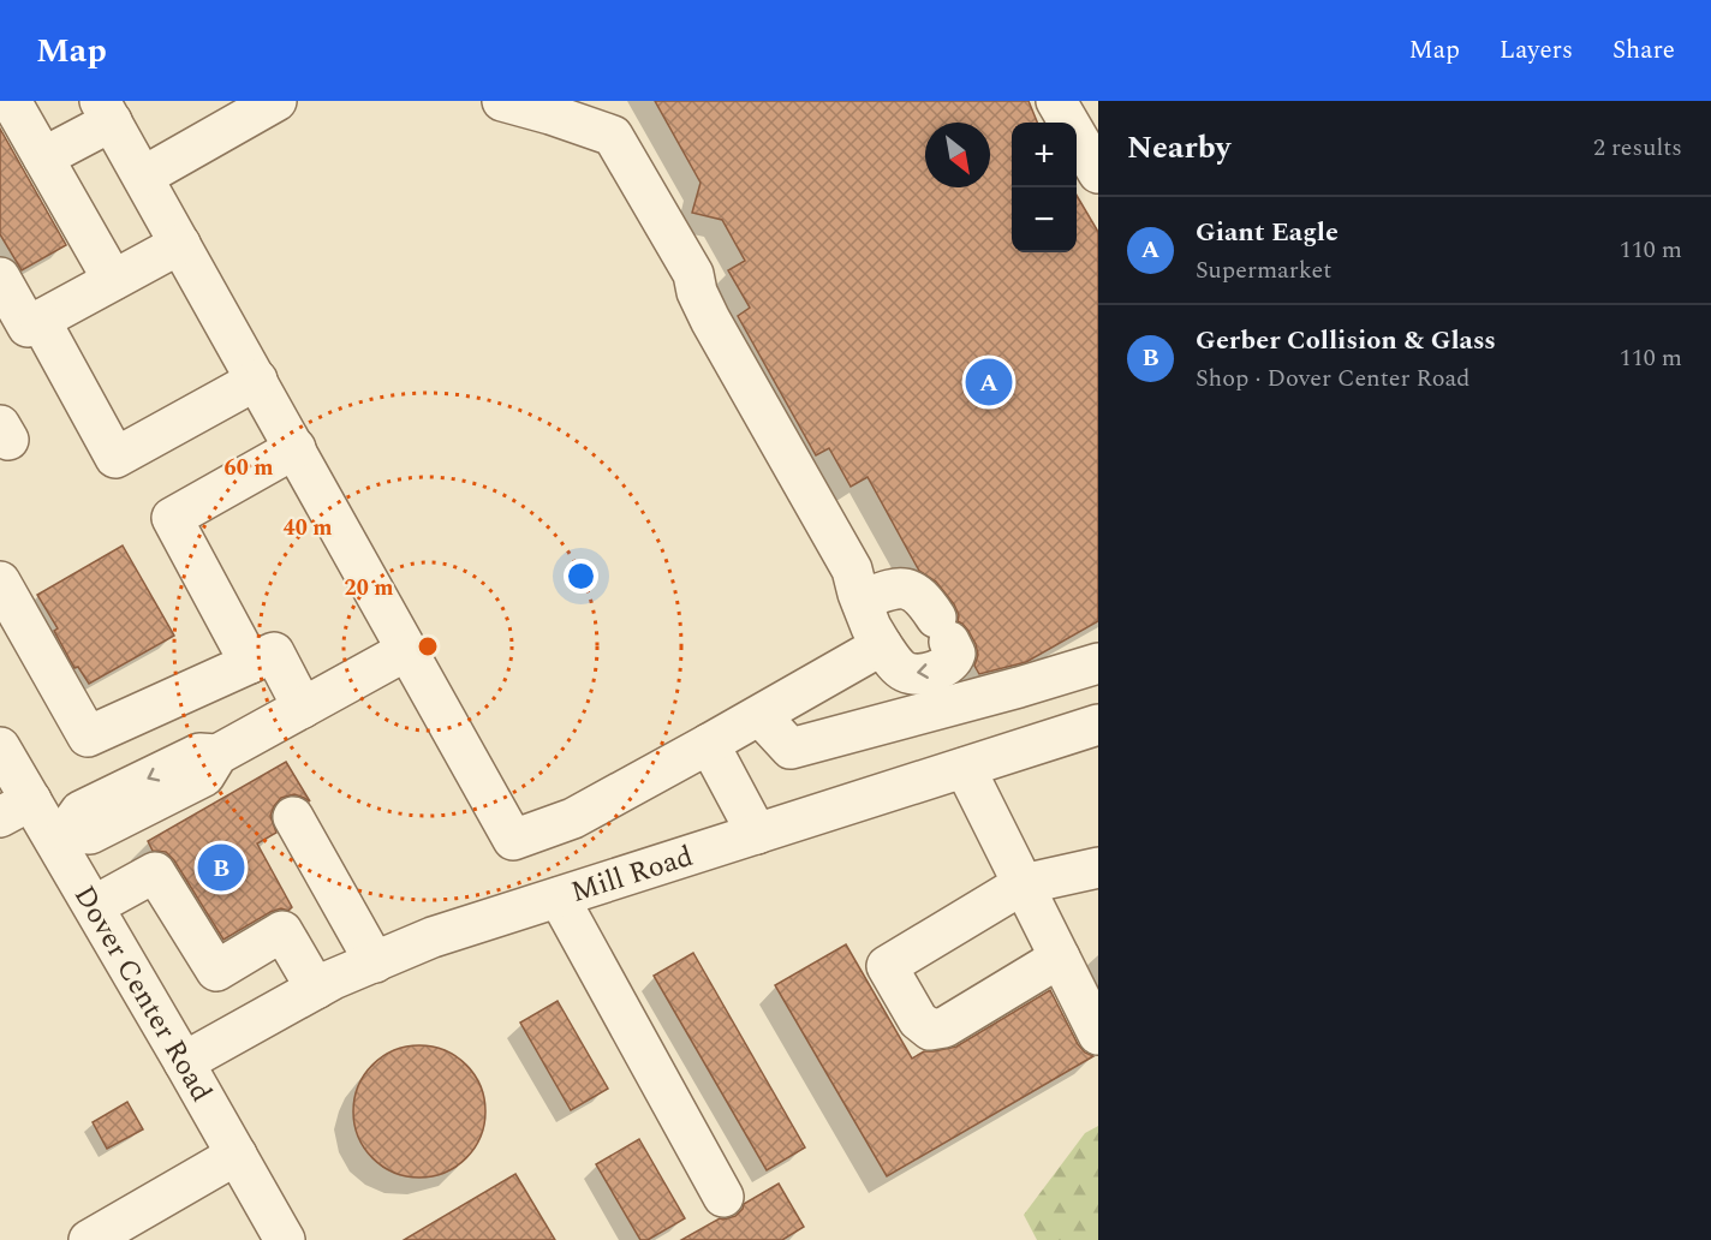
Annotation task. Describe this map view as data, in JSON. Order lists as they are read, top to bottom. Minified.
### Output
{"streets":{"street":["Mill Road","Dover Center Road"]},"crossings":[["Mill Road","Dover Center Road"]],"north":"bottom right","page":{"header":"Map","nav":["Map","Layers","Share"],"heading":["Nearby","2 results"],"map_buttons":["+","−"],"list":[{"mark":"A","name":"Giant Eagle","note":"Supermarket","value":"110 m"},{"mark":"B","name":"Gerber Collision & Glass","note":"Shop · Dover Center Road","value":"110 m"}],"pins":["A","B"]},"rings":["60 m","40 m","20 m"]}
